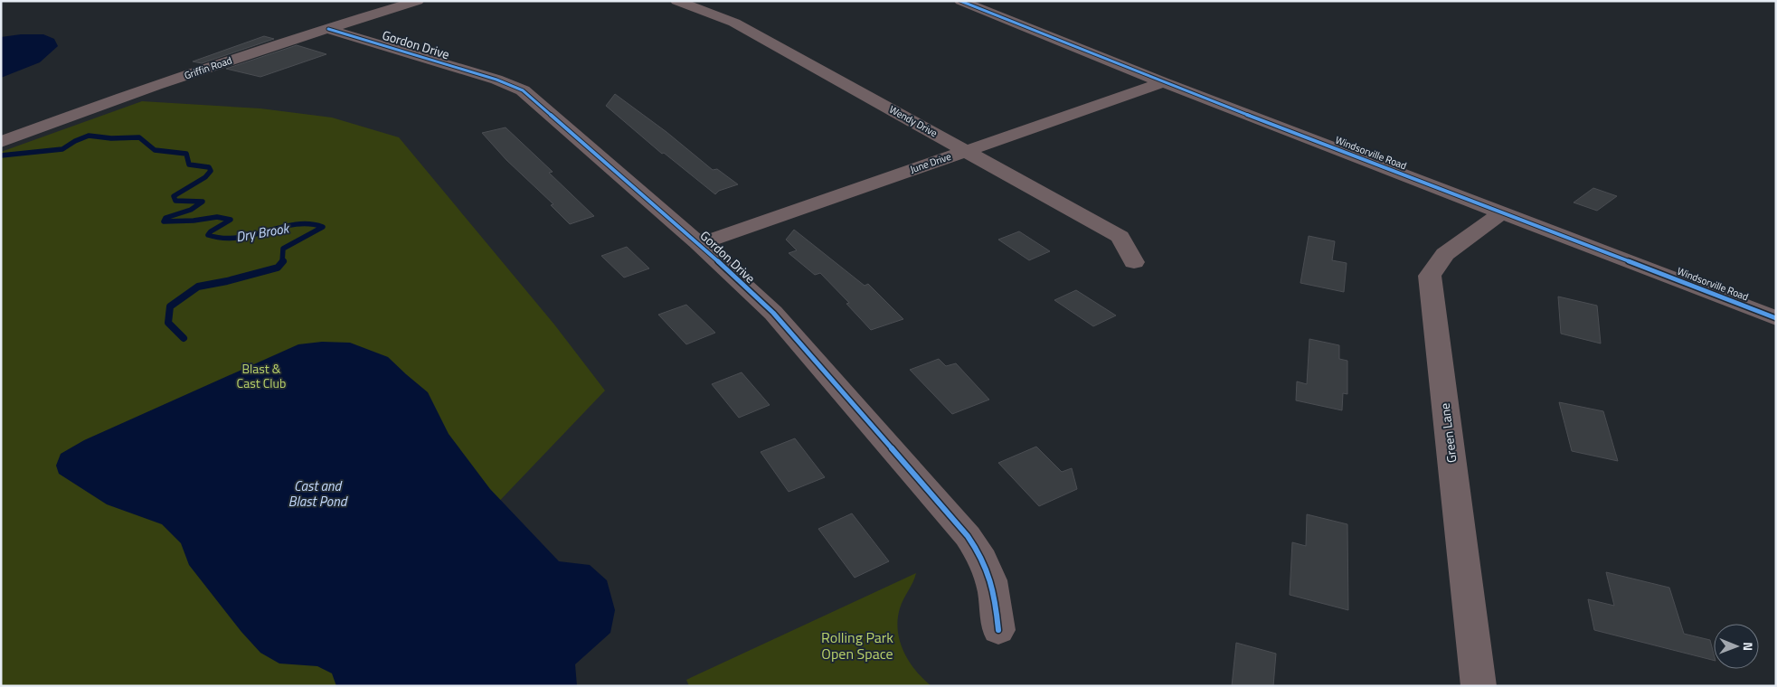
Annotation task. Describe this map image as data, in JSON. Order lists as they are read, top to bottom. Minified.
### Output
{"streets":{"street":["Gordon Drive","Griffin Road","Wendy Drive","Windsorville Road","June Drive","Green Lane"]},"crossings":[["Gordon Drive","Griffin Road"],["Gordon Drive","June Drive"],["Wendy Drive","June Drive"],["Windsorville Road","June Drive"],["Windsorville Road","Green Lane"]],"water":["Dry Brook","Cast and Blast Pond"],"parks":["Blast & Cast Club","Rolling Park Open Space"],"north":"right"}
